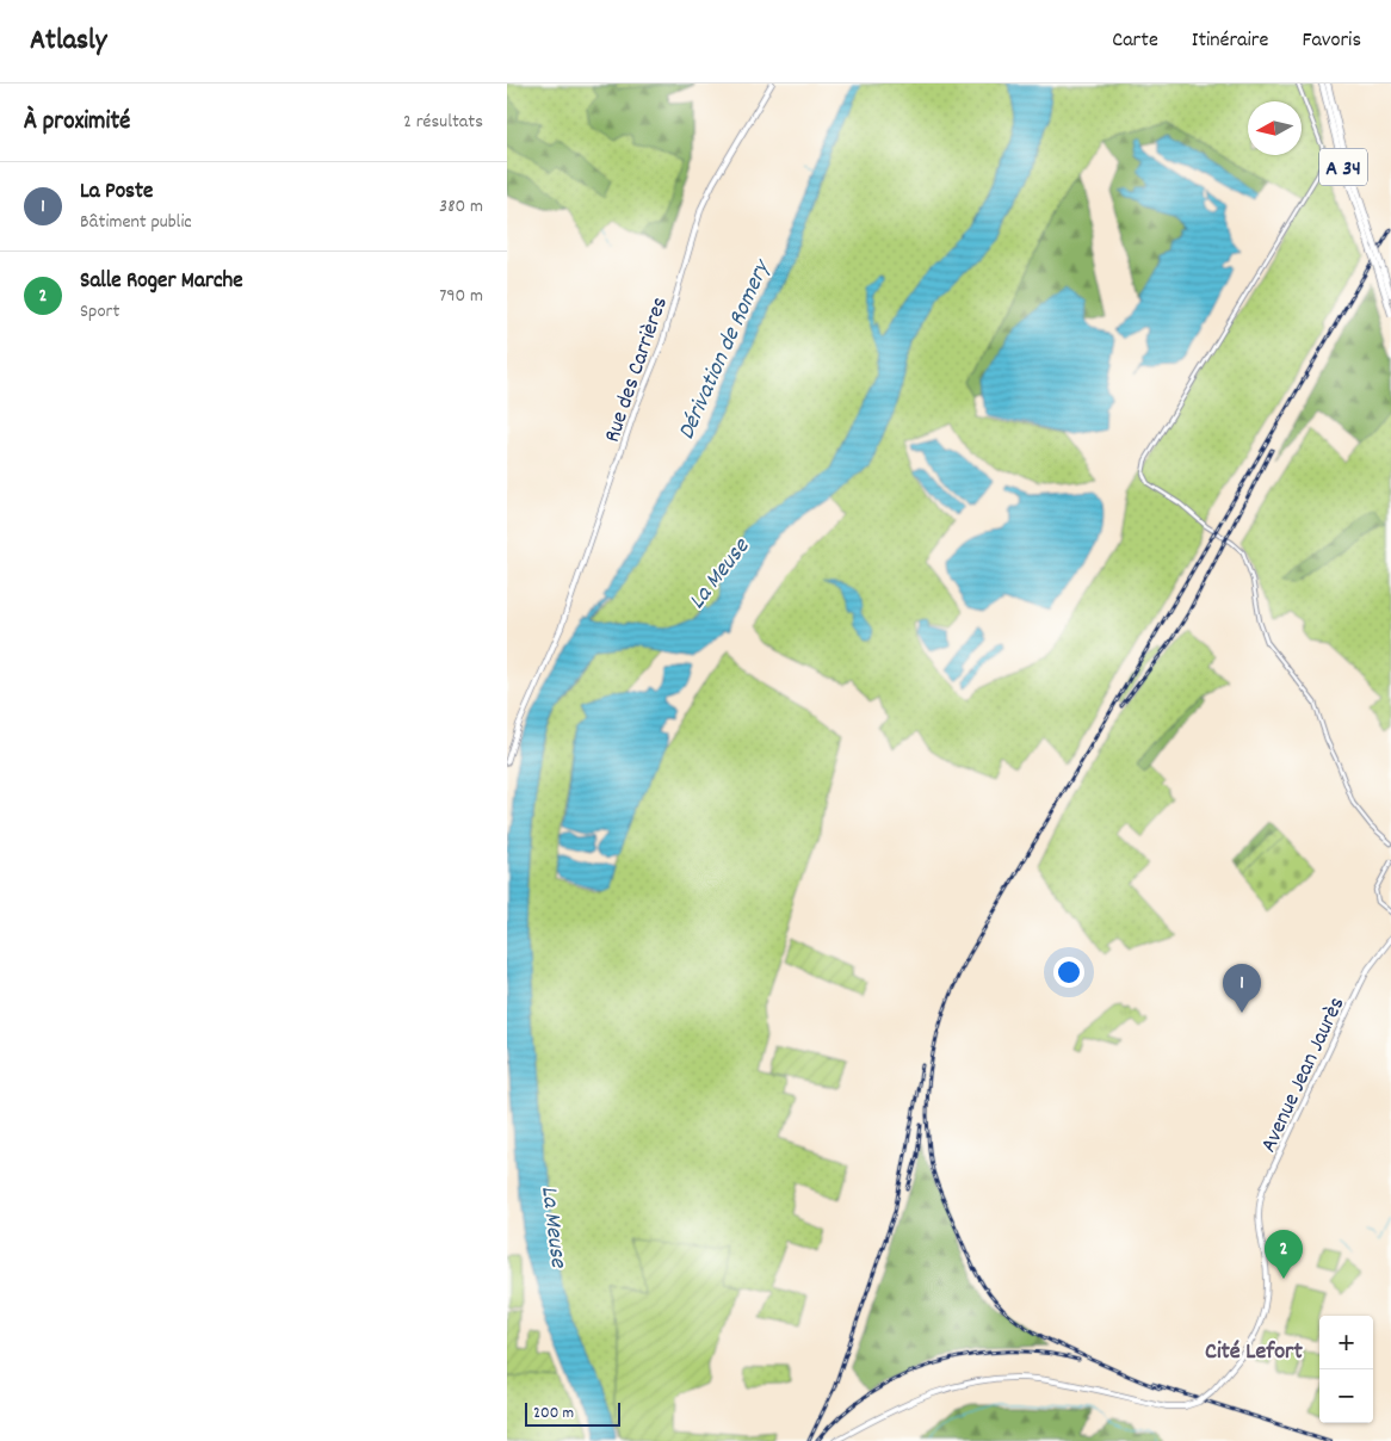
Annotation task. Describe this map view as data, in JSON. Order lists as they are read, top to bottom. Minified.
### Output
{"streets":{"highway":["A 34"],"main road":["Rue des Carrières","Avenue Jean Jaurès"]},"districts":["Cité Lefort"],"water":["Dérivation de Romery","La Meuse"],"scale_bar":"200 m","north":"left","page":{"header":"Atlasly","nav":["Carte","Itinéraire","Favoris"],"heading":["À proximité","2 résultats"],"list":[{"mark":"1","name":"La Poste","note":"Bâtiment public","value":"380 m"},{"mark":"2","name":"Salle Roger Marche","note":"Sport","value":"790 m"}],"pins":["1","2"],"map_buttons":["+","−"],"scale":"200 m"}}
